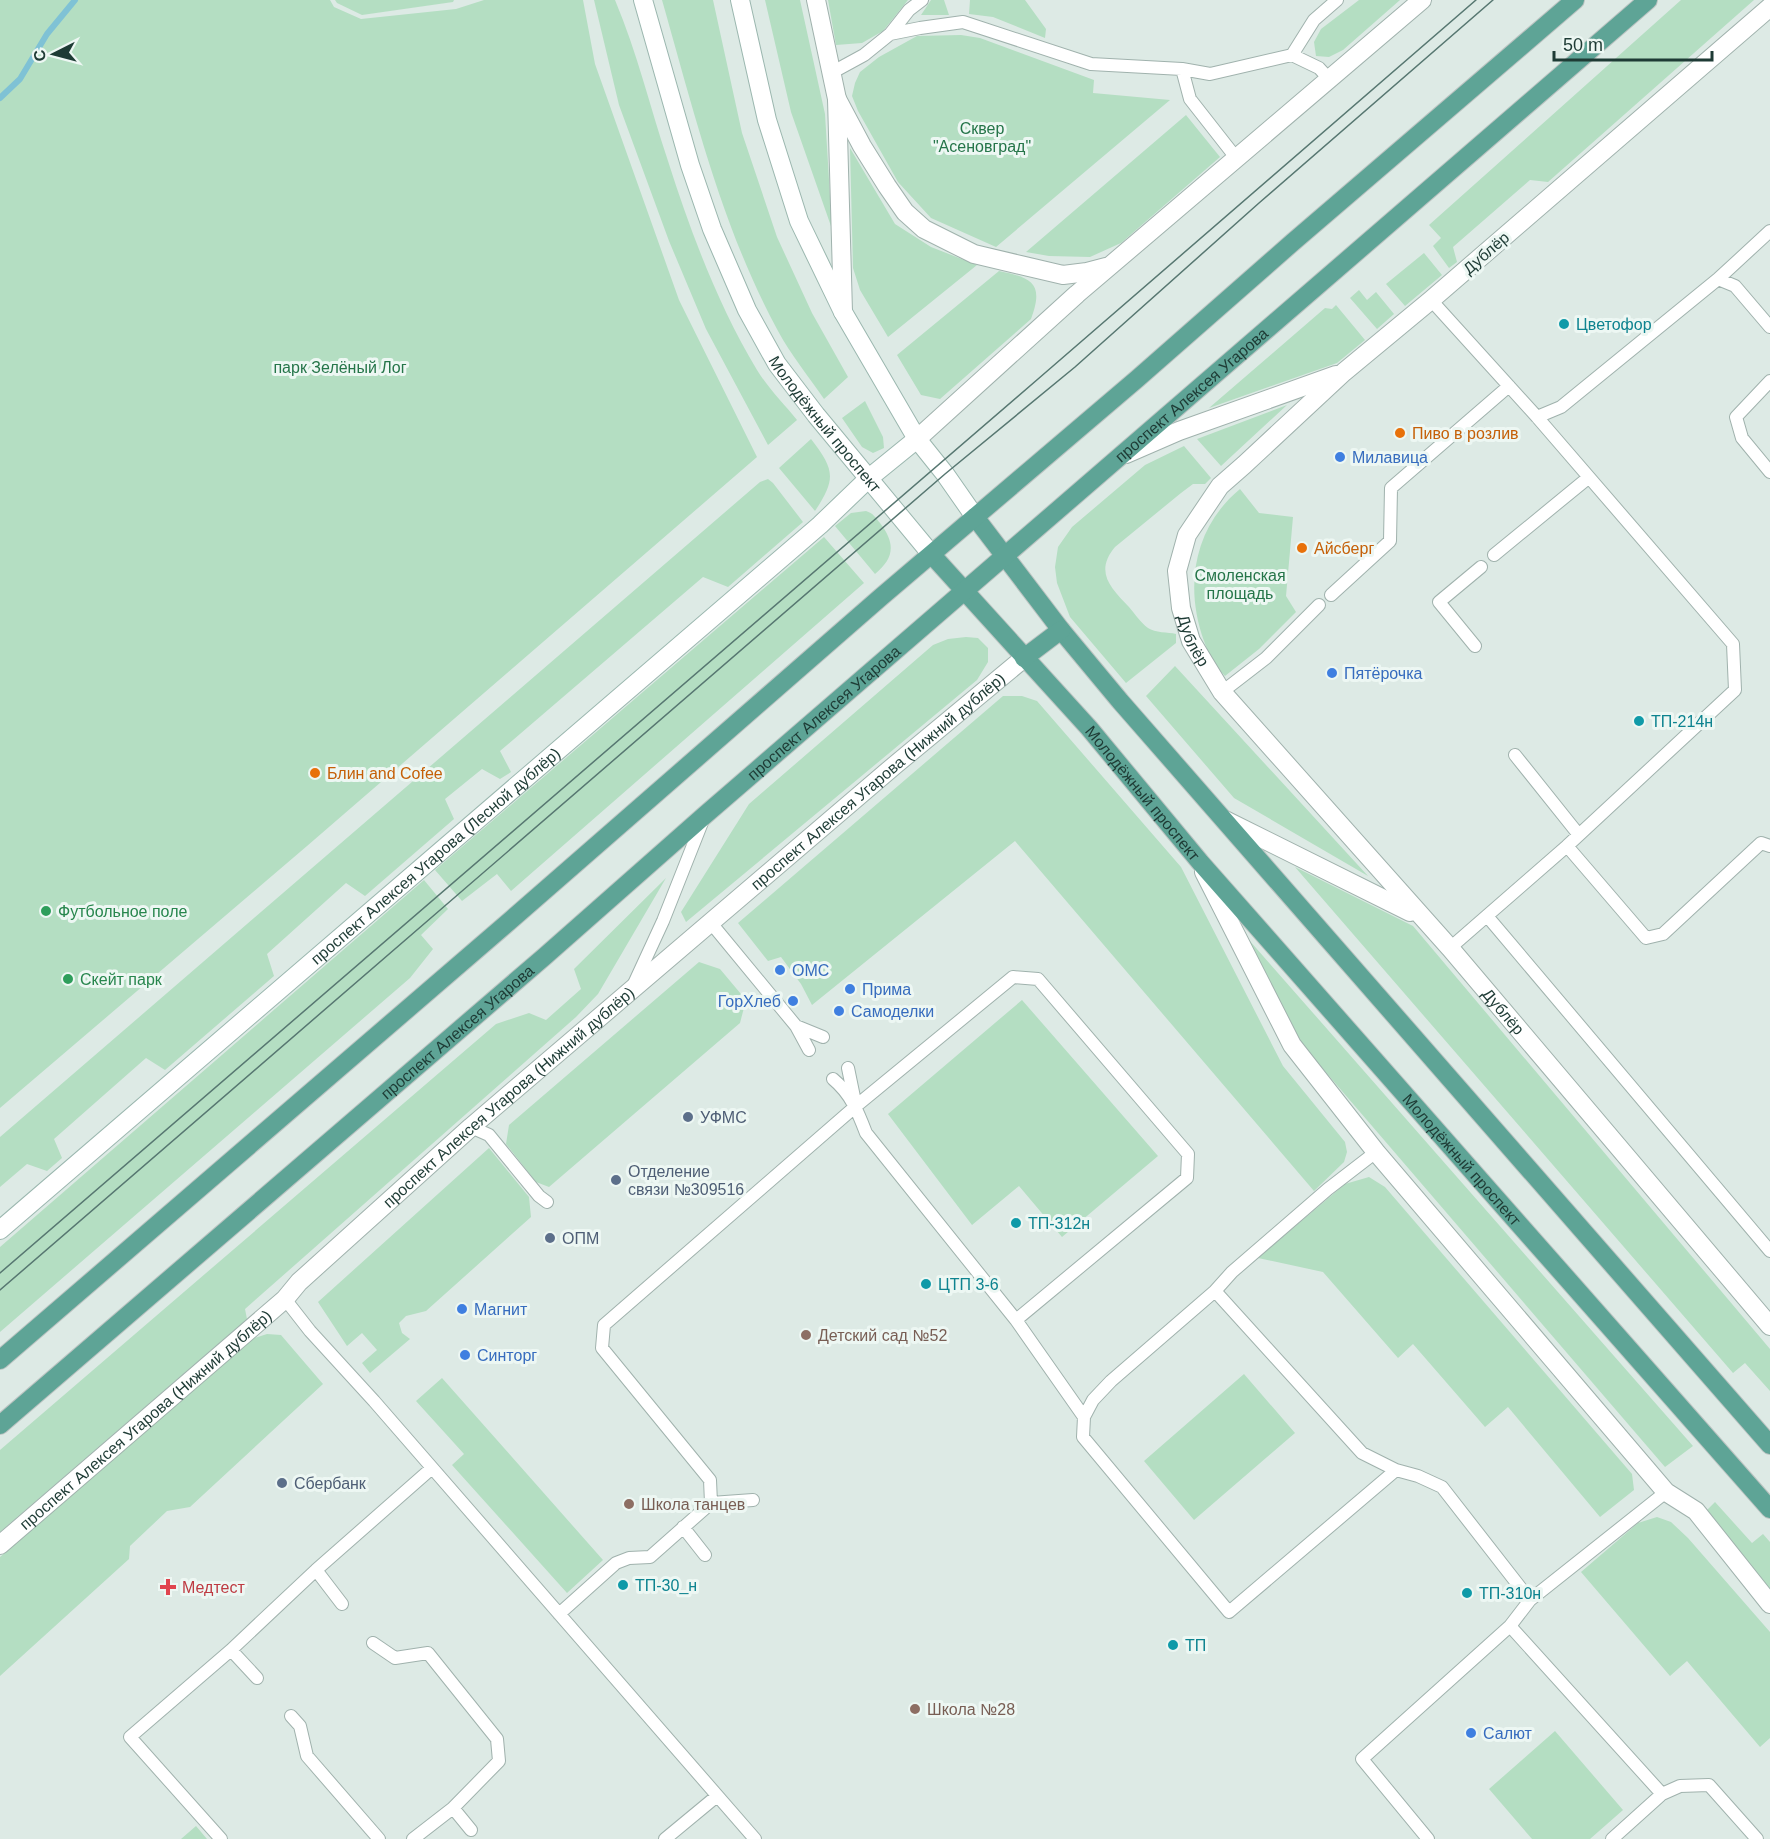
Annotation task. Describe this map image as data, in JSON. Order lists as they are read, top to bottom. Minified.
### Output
{"streets":{"main road":["проспект Алексея Угарова","Молодёжный проспект"],"street":["Дублёр","проспект Алексея Угарова (Нижний дублёр)","проспект Алексея Угарова (Лесной дублёр)"]},"crossings":[["проспект Алексея Угарова","Молодёжный проспект"],["Молодёжный проспект","проспект Алексея Угарова (Нижний дублёр)"],["Молодёжный проспект","проспект Алексея Угарова (Лесной дублёр)"]],"parks":["Сквер \"Асеновград\"","парк Зелёный Лог","Смоленская площадь"],"places":{"other":["Цветофор","Пиво в розлив","Милавица","Айсберг","Пятёрочка","ТП-214н","Блин and Cofee","Футбольное поле","ОМС","Скейт парк","Прима","ГорХлеб","Самоделки","УФМС","Отделение связи №309516","ТП-312н","ОПМ","ЦТП 3-6","Магнит","Детский сад №52","Синторг","Сбербанк","Школа танцев","ТП-30_н","ТП-310н","ТП","Школа №28","Салют"],"health":["Медтест"]},"scale_bar":"50 m","north":"left"}
